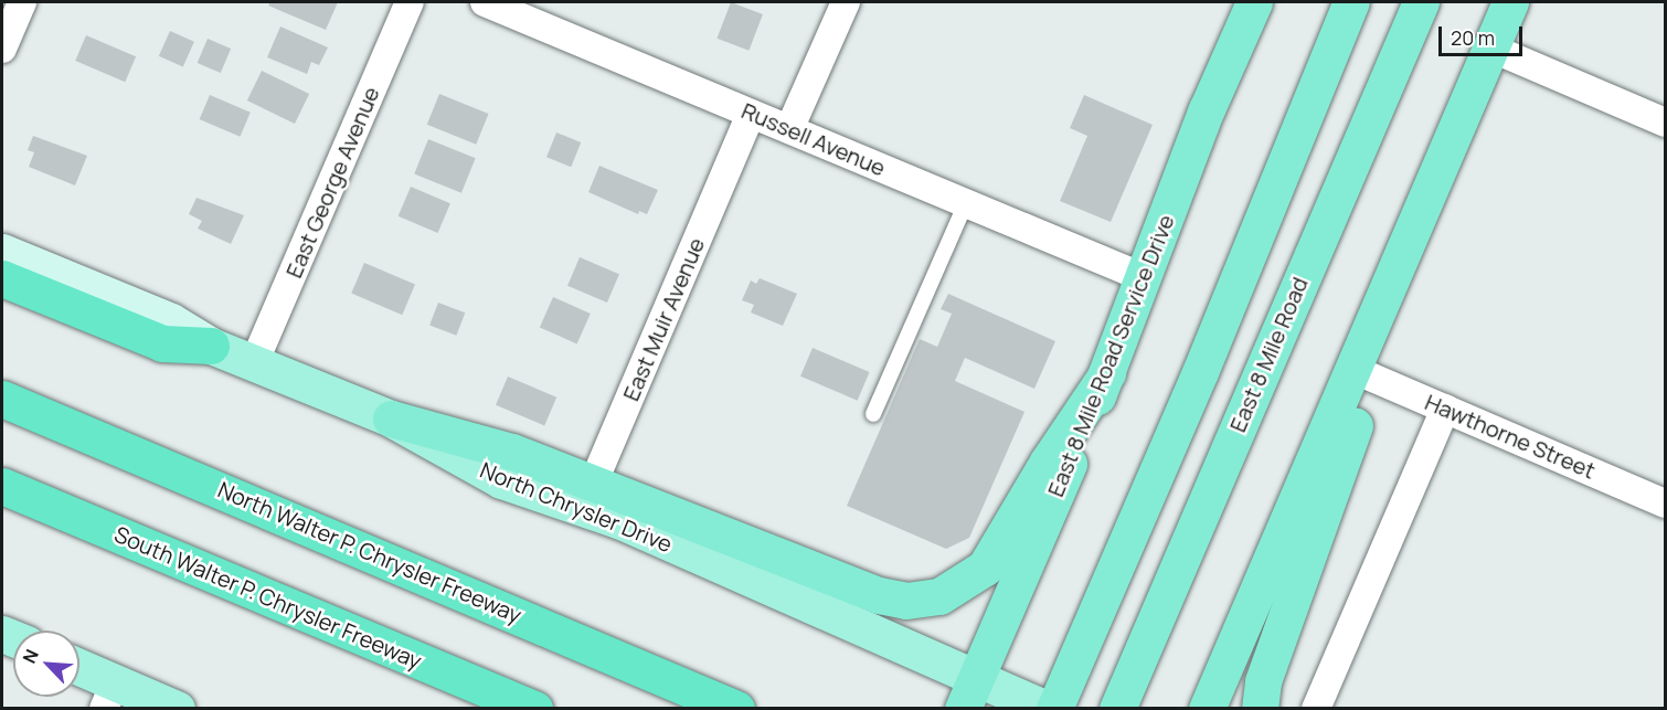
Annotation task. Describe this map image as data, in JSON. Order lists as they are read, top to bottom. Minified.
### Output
{"streets":{"highway":["East 8 Mile Road","East 8 Mile Road Service Drive","North Walter P. Chrysler Freeway","South Walter P. Chrysler Freeway"],"main road":["North Chrysler Drive"],"street":["Russell Avenue","East George Avenue","East Muir Avenue","Hawthorne Street"]},"crossings":[["Russell Avenue","East Muir Avenue"],["Russell Avenue","East 8 Mile Road Service Drive"],["East George Avenue","North Chrysler Drive"],["East 8 Mile Road Service Drive","North Chrysler Drive"]],"scale_bar":"20 m","north":"top left"}
